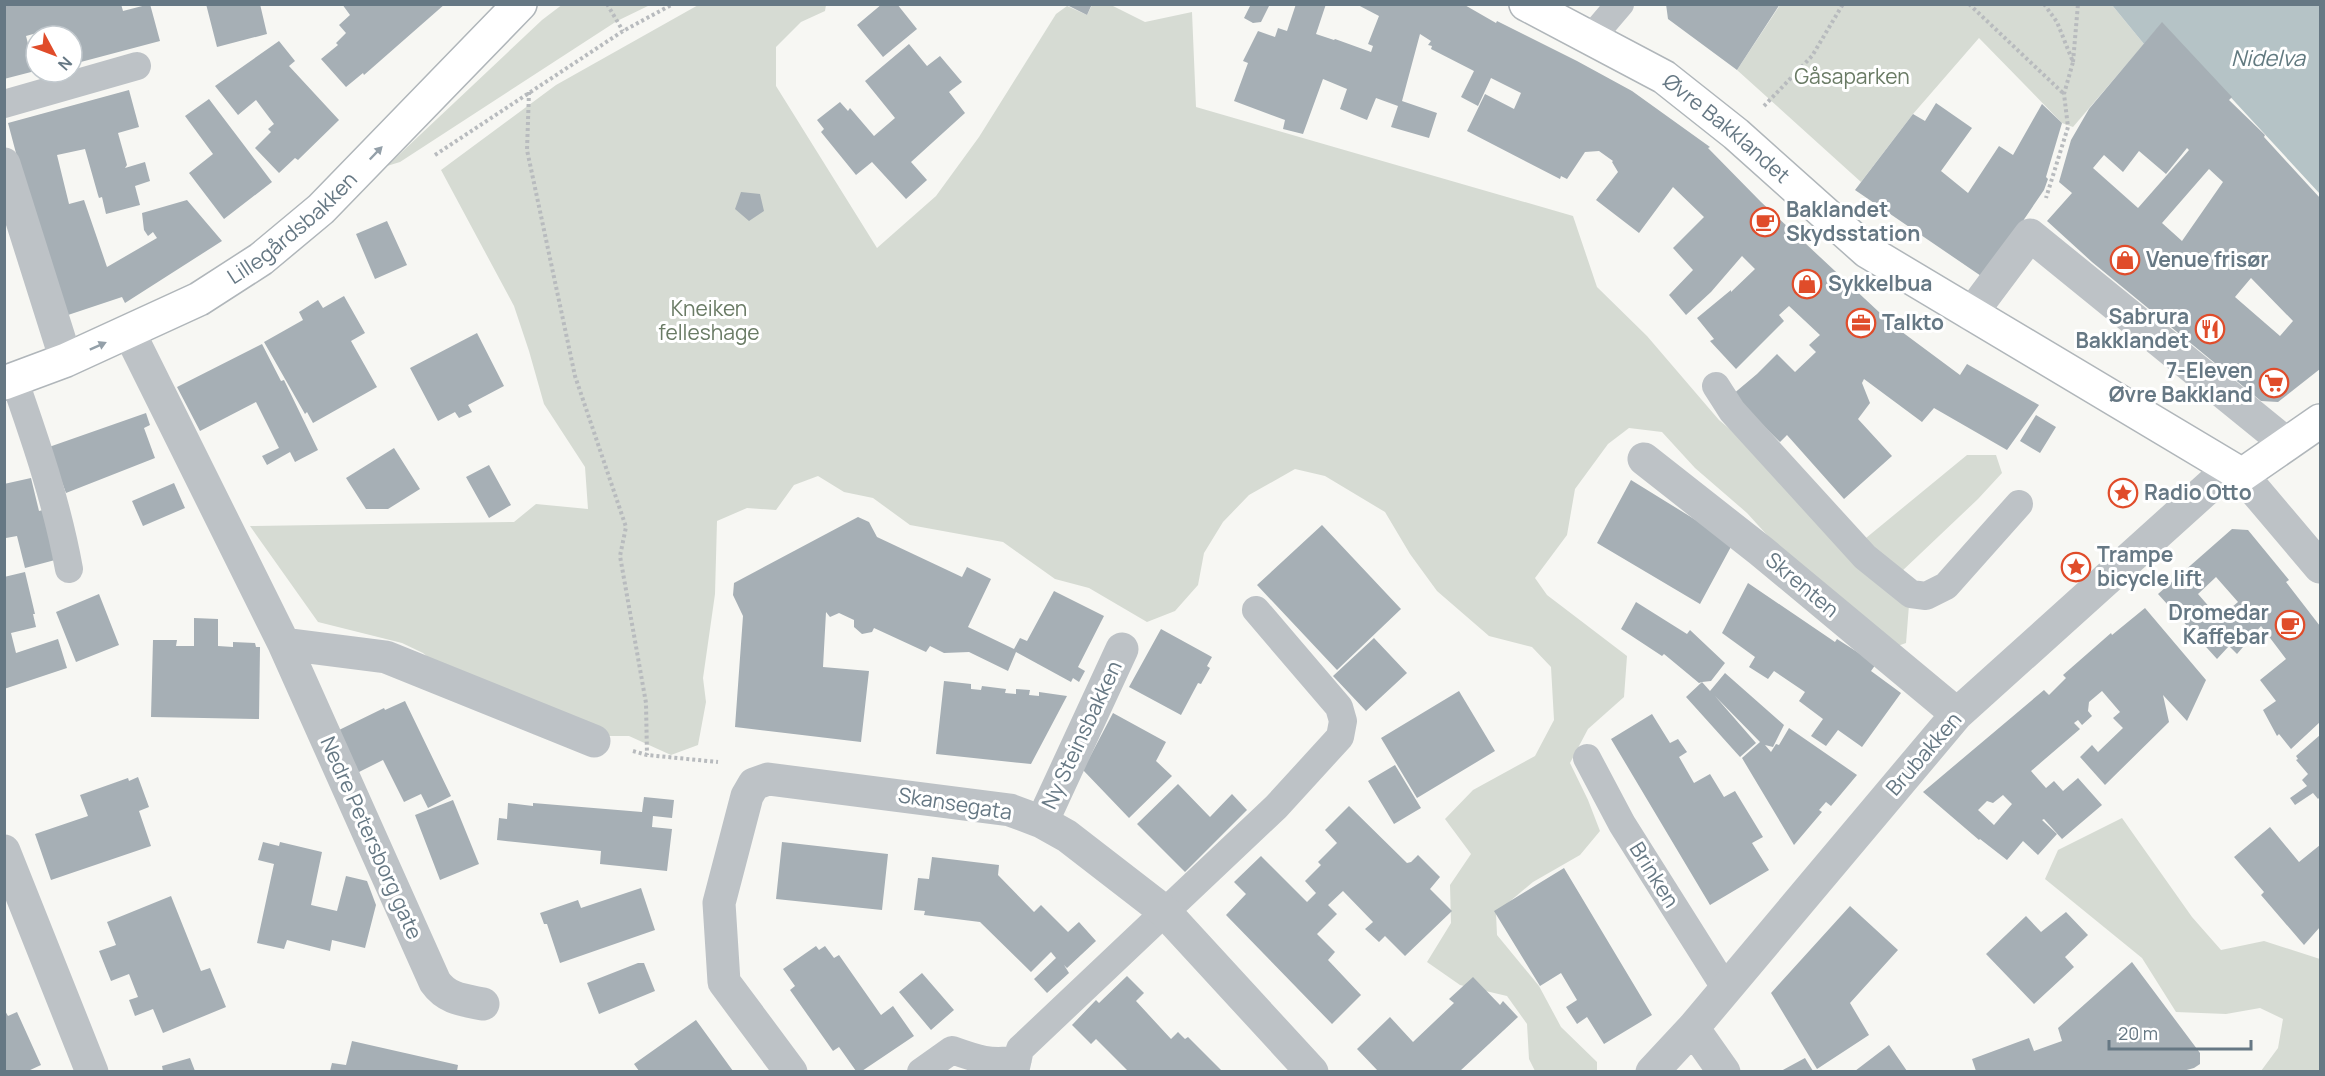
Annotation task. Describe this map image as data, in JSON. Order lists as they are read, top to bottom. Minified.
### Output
{"streets":{"street":["Øvre Bakklandet","Lillegårdsbakken","Skrenten","Ny Steinsbakken","Brubakken","Skansegata","Nedre Petersborg gate"],"lane":["Brinken"]},"crossings":[["Øvre Bakklandet","Brubakken"],["Lillegårdsbakken","Nedre Petersborg gate"],["Skrenten","Brubakken"],["Ny Steinsbakken","Skansegata"],["Brubakken","Brinken"]],"one_way":["Lillegårdsbakken"],"water":["Nidelva"],"parks":["Gåsaparken","Kneiken felleshage"],"places":{"cafe":["Baklandet Skydsstation","Dromedar Kaffebar"],"shop":["Venue frisør","Sykkelbua"],"office":["Talkto"],"restaurant":["Sabrura Bakklandet"],"supermarket":["7-Eleven Øvre Bakkland"],"place":["Radio Otto","Trampe bicycle lift"]},"scale_bar":"20 m","north":"bottom right"}
